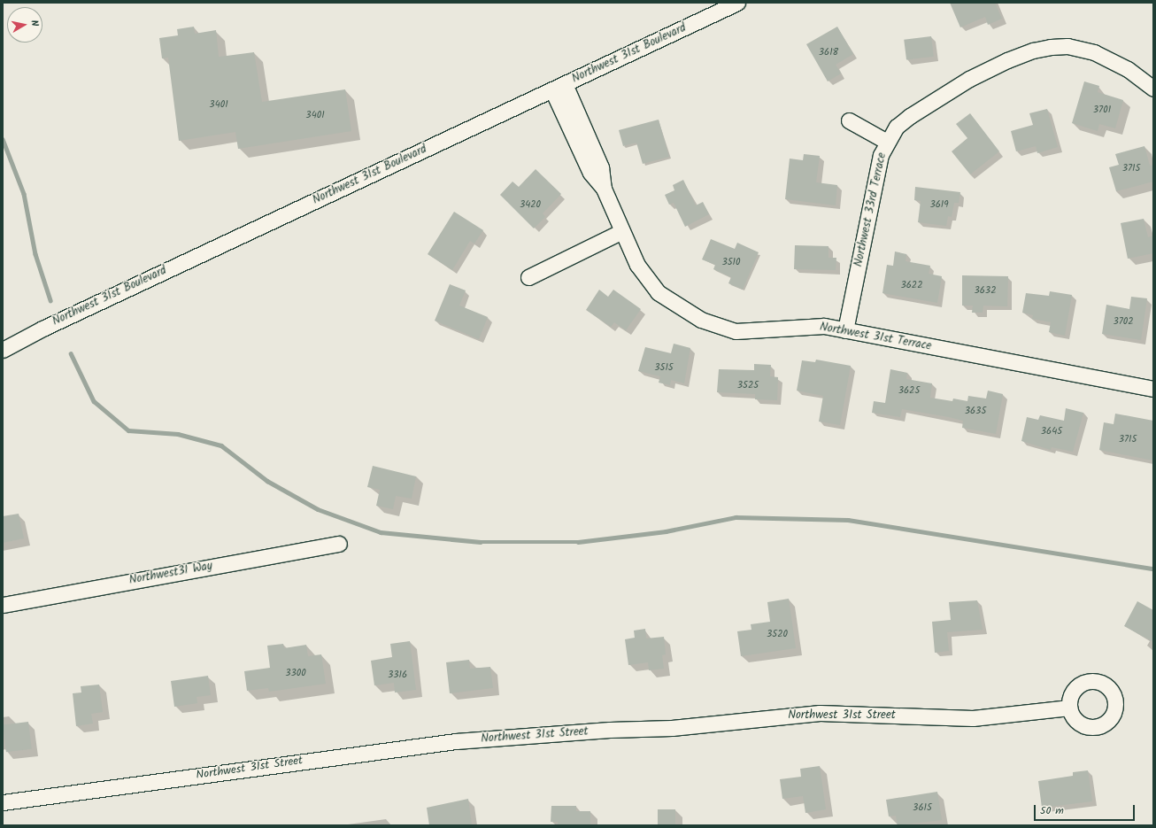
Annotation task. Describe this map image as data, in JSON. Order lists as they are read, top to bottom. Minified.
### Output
{"streets":{"street":["Northwest 31st Boulevard","Northwest 33rd Terrace","Northwest 31st Terrace","Northwest31 Way","Northwest 31st Street"]},"crossings":[["Northwest 31st Boulevard","Northwest 31st Terrace"],["Northwest 33rd Terrace","Northwest 31st Terrace"]],"house_numbers":["3618","3401","3701","3401","3715","3420","3619","3510","3622","3632","3702","3515","3525","3625","3635","3645","3715","3520","3300","3316","3615"],"scale_bar":"50 m","north":"right"}
